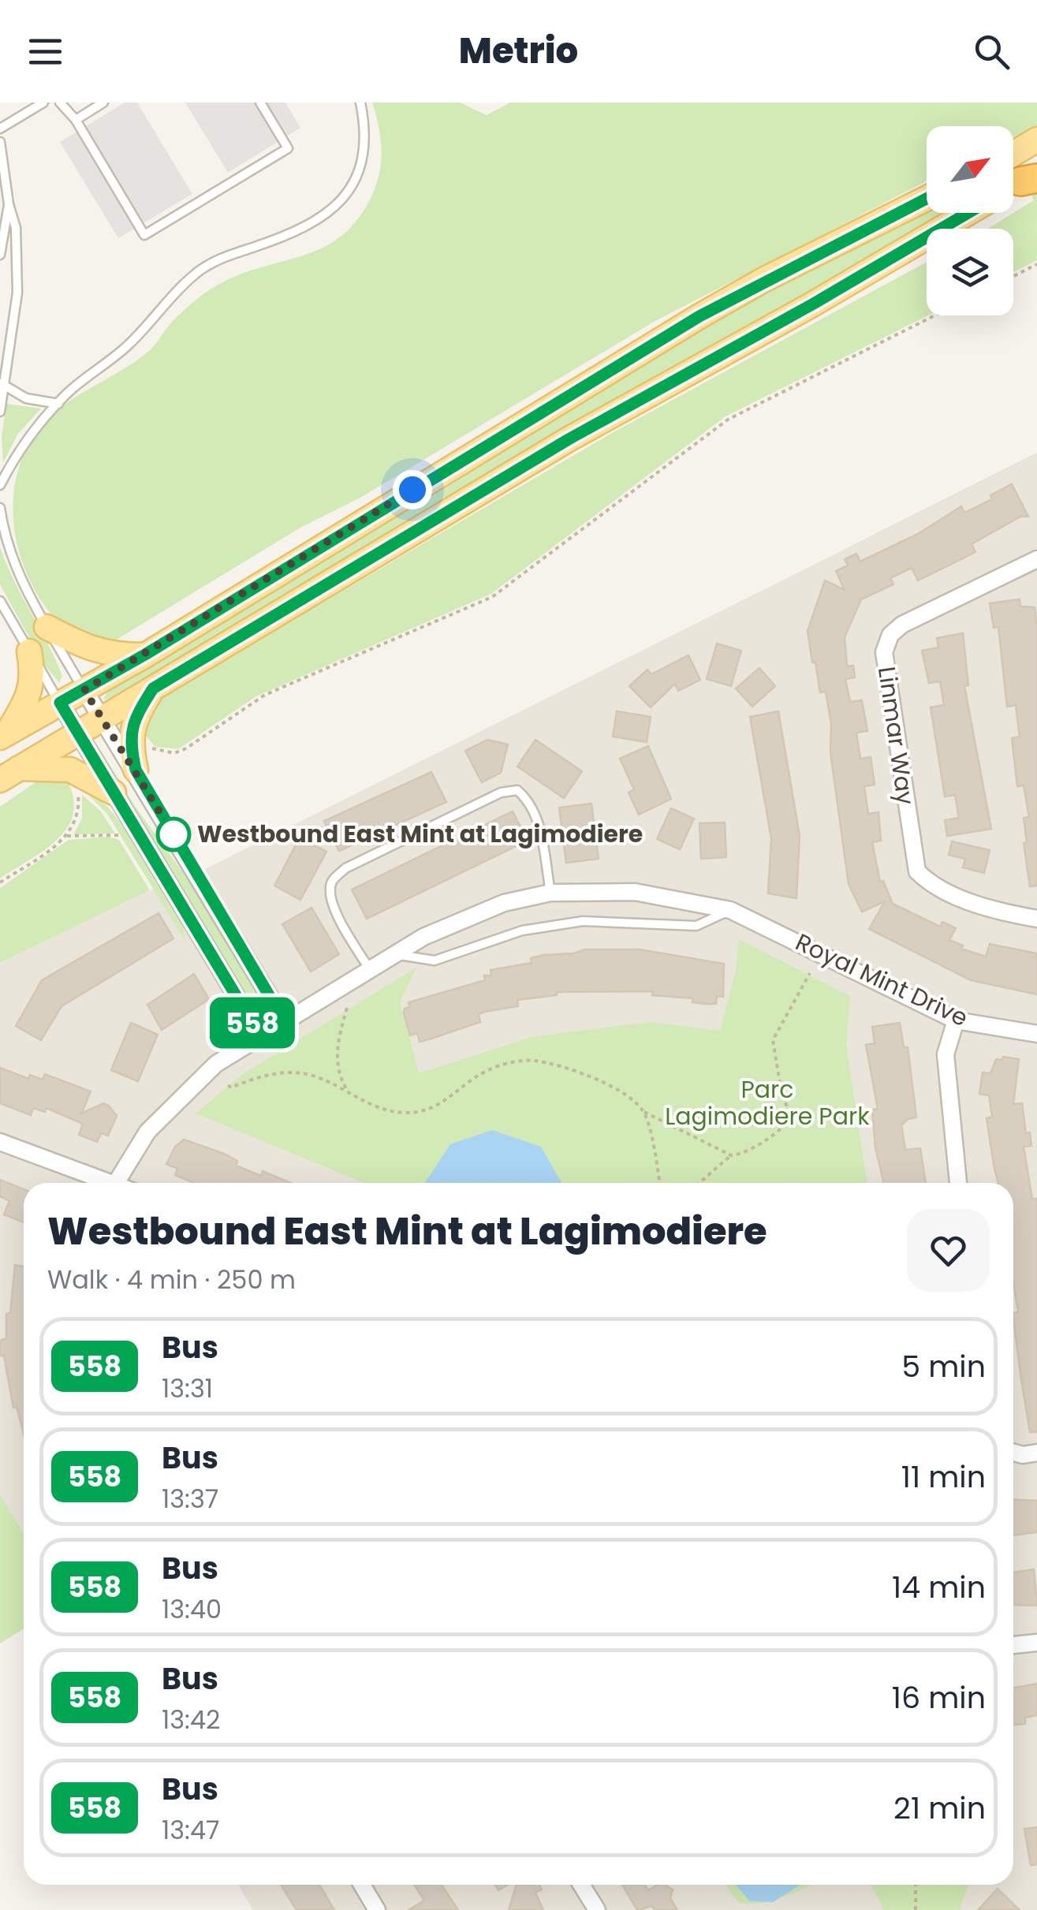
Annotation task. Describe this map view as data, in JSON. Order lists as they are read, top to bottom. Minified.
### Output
{"streets":{"street":["Linmar Way","Royal Mint Drive"]},"parks":["Parc Lagimodiere Park"],"places":["Westbound East Mint at Lagimodiere"],"lines":["bus line 558"],"north":"top right","page":{"header":"Metrio","on_map":"558","heading":["Westbound East Mint at Lagimodiere","Walk · 4 min · 250 m"],"list":[{"mark":"558","name":"Bus","note":"13:31","value":"5 min"},{"mark":"558","name":"Bus","note":"13:37","value":"11 min"},{"mark":"558","name":"Bus","note":"13:40","value":"14 min"},{"mark":"558","name":"Bus","note":"13:42","value":"16 min"},{"mark":"558","name":"Bus","note":"13:47","value":"21 min"}]}}
